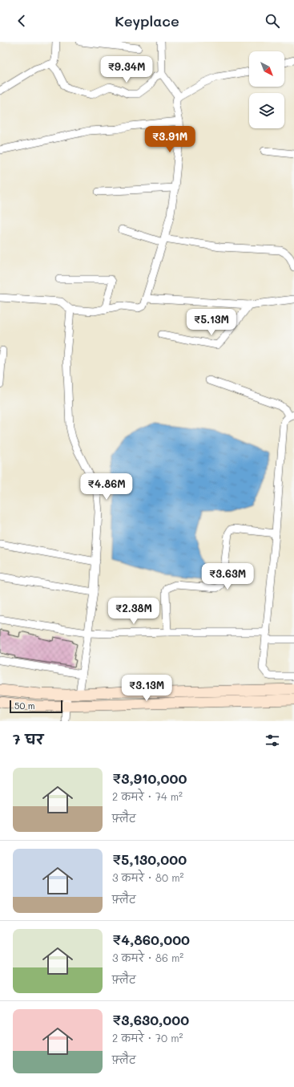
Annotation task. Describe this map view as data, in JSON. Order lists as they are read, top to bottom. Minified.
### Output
{"scale_bar":"50 m","north":"bottom right","page":{"header":"Keyplace","price":["₹9.34M","₹3.91M","₹5.13M","₹4.86M","₹3.63M","₹2.38M","₹3.13M"],"scale":"50 m","heading":"7 घर","list":[{"name":"₹3,910,000","note":"2 कमरे · 74 m² · फ़्लैट"},{"name":"₹5,130,000","note":"3 कमरे · 80 m² · फ़्लैट"},{"name":"₹4,860,000","note":"3 कमरे · 86 m² · फ़्लैट"},{"name":"₹3,630,000","note":"2 कमरे · 70 m² · फ़्लैट"}]}}
